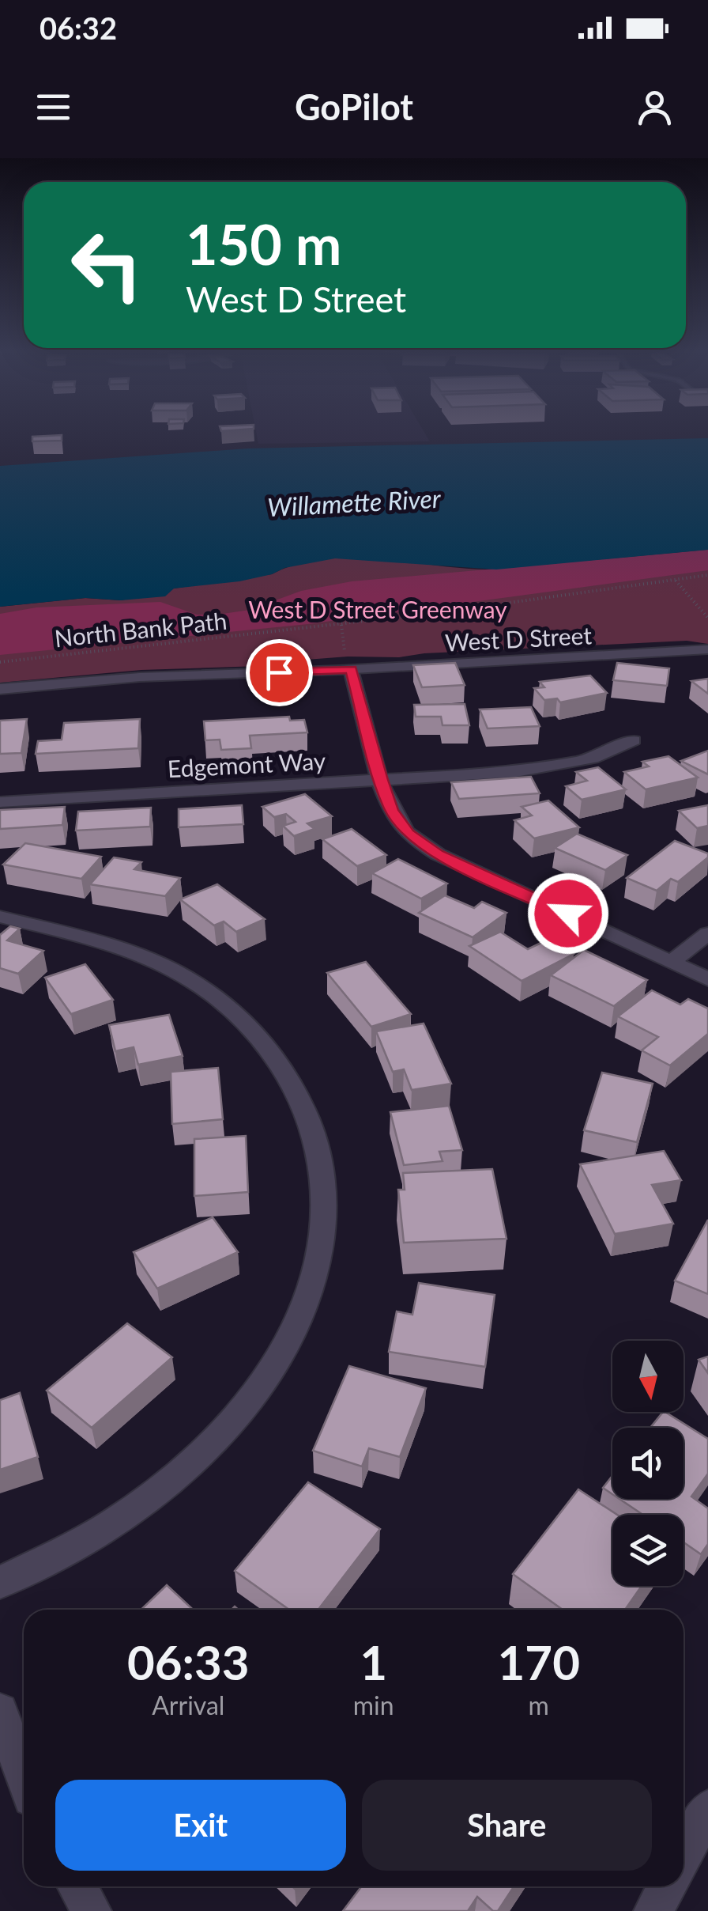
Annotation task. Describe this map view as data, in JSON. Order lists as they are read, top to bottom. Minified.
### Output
{"streets":{"street":["West D Street","Edgemont Way"],"path":["North Bank Path"]},"water":["Willamette River"],"parks":["West D Street Greenway"],"north":"bottom","page":{"status":"06:32","header":"GoPilot","turn":["150 m","West D Street"],"eta":["06:33","Arrival","1","min","170","m"],"buttons":["Exit","Share"]}}
